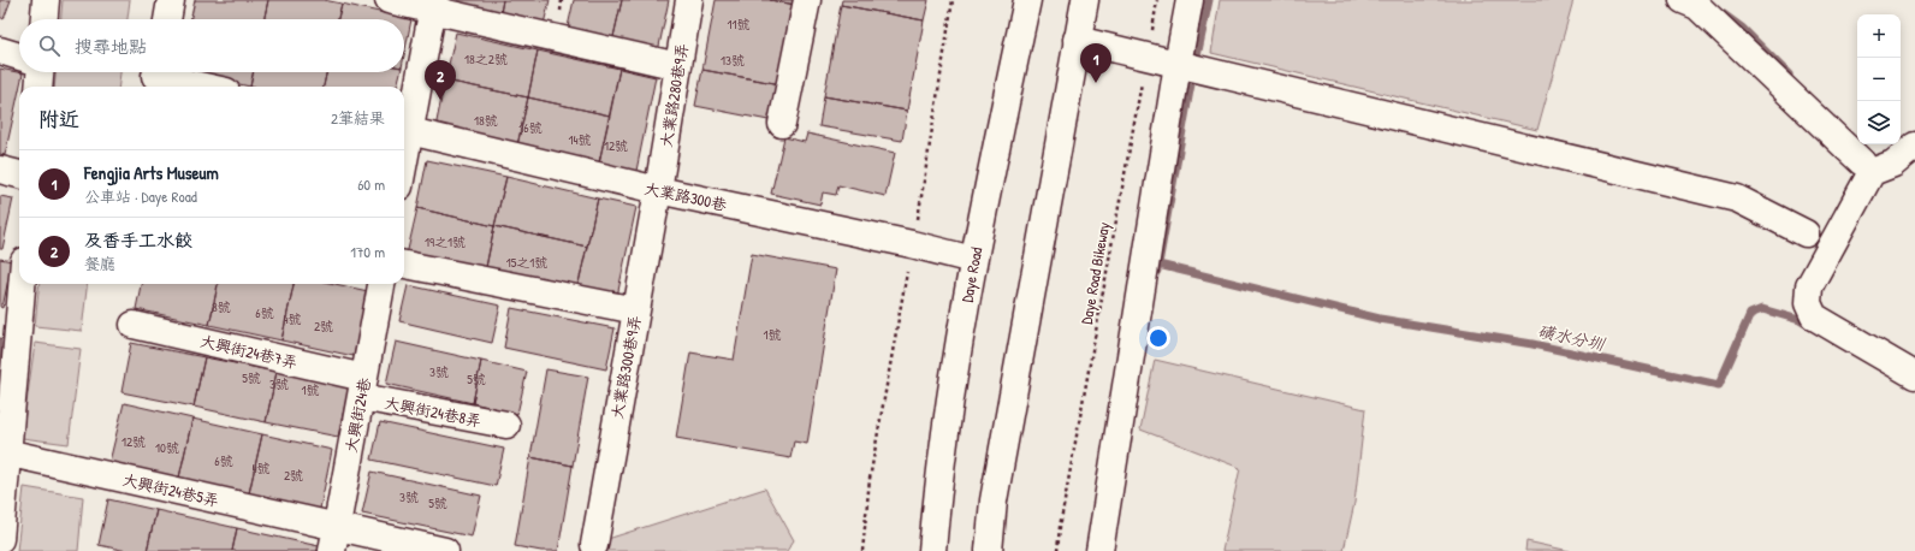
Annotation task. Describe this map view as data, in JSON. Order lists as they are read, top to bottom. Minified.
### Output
{"streets":{"main road":["大業路280巷9弄","大業路300巷","Daye Road","大興街24巷7弄","大業路300巷9弄","大興街24巷8弄","大興街24巷","大興街24巷5弄"],"path":["Daye Road Bikeway"]},"crossings":[["大業路280巷9弄","大業路300巷"],["大業路280巷9弄","大業路300巷9弄"],["大業路300巷","Daye Road"],["大業路300巷","大業路300巷9弄"],["大興街24巷7弄","大興街24巷8弄"],["大興街24巷7弄","大興街24巷"],["大興街24巷8弄","大興街24巷"],["大興街24巷","大興街24巷5弄"]],"water":["磺水分圳"],"house_numbers":["11號","18之2號","13號","18號","16號","14號","12號","19之1號","15之1號","8號","6號","4號","2號","1號","3號","5號","5號","3號","1號","12號","10號","6號","4號","2號","3號","5號"],"page":{"map_buttons":["+","−"],"search":"搜尋地點","pins":["1","2"],"heading":["附近","2筆結果"],"list":[{"mark":"1","name":"Fengjia Arts Museum","note":"公車站 · Daye Road","value":"60 m"},{"mark":"2","name":"及香手工水餃","note":"餐廳","value":"170 m"}]}}
